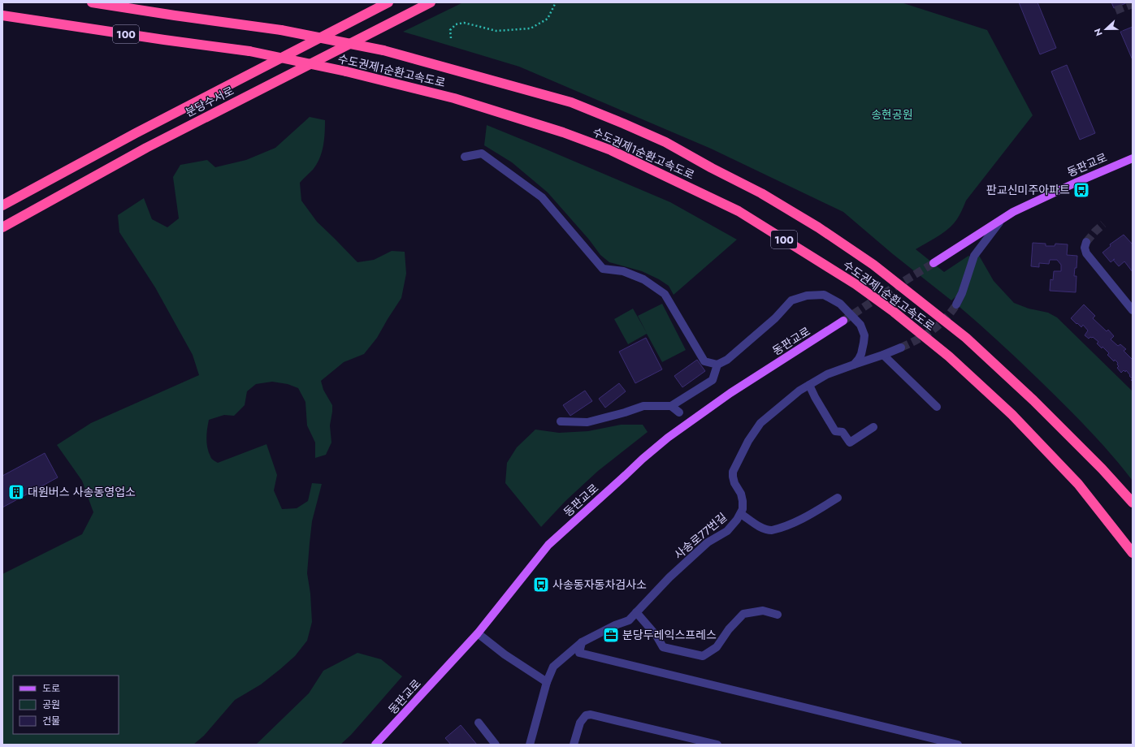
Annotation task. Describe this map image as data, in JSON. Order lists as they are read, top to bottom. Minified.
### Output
{"streets":{"highway":["100","수도권제1순환고속도로","분당수서로"],"main road":["동판교로"],"street":["사송로77번길"]},"parks":["송현공원"],"places":{"bus stop":["판교신미주아파트","사송동자동차검사소"],"building":["대원버스 사송동영업소"],"office":["분당두레익스프레스"]},"legend":["도로","공원","건물"],"north":"left"}
